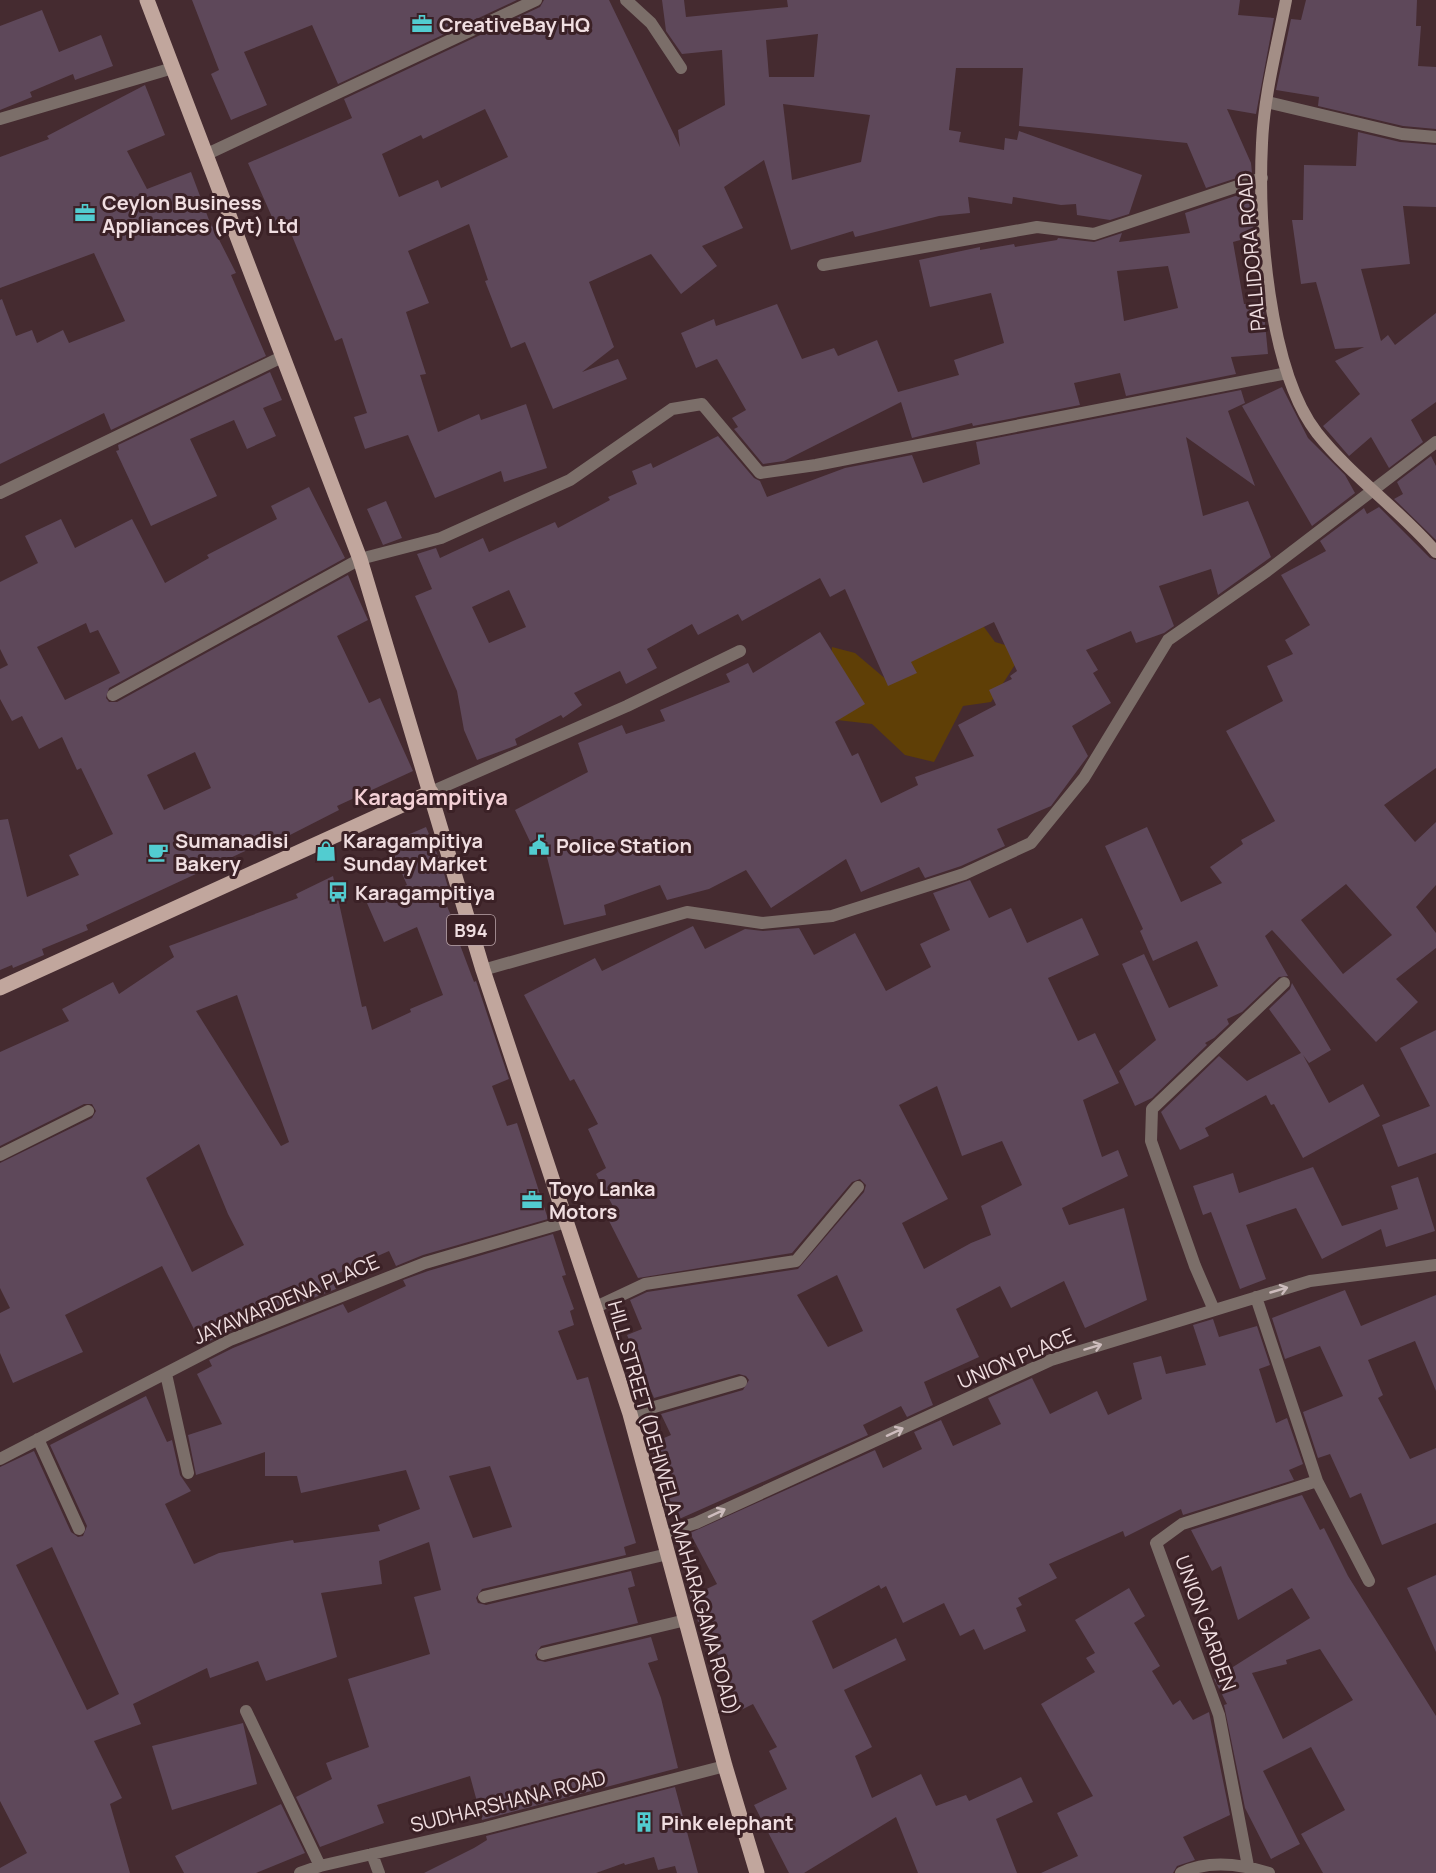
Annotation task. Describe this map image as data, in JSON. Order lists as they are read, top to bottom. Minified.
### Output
{"streets":{"main road":["B94","HILL STREET (DEHIWELA-MAHARAGAMA ROAD)"],"street":["PALLIDORA ROAD","JAYAWARDENA PLACE","UNION PLACE","UNION GARDEN","SUDHARSHANA ROAD"]},"crossings":[["JAYAWARDENA PLACE","HILL STREET (DEHIWELA-MAHARAGAMA ROAD)"],["UNION PLACE","HILL STREET (DEHIWELA-MAHARAGAMA ROAD)"],["HILL STREET (DEHIWELA-MAHARAGAMA ROAD)","SUDHARSHANA ROAD"]],"one_way":["UNION PLACE"],"districts":["Karagampitiya"],"places":{"office":["CreativeBay HQ","Ceylon Business Appliances (Pvt) Ltd","Toyo Lanka Motors"],"public building":["Police Station"],"shop":["Karagampitiya Sunday Market"],"cafe":["Sumanadisi Bakery"],"bus stop":["Karagampitiya"],"building":["Pink elephant"]}}
